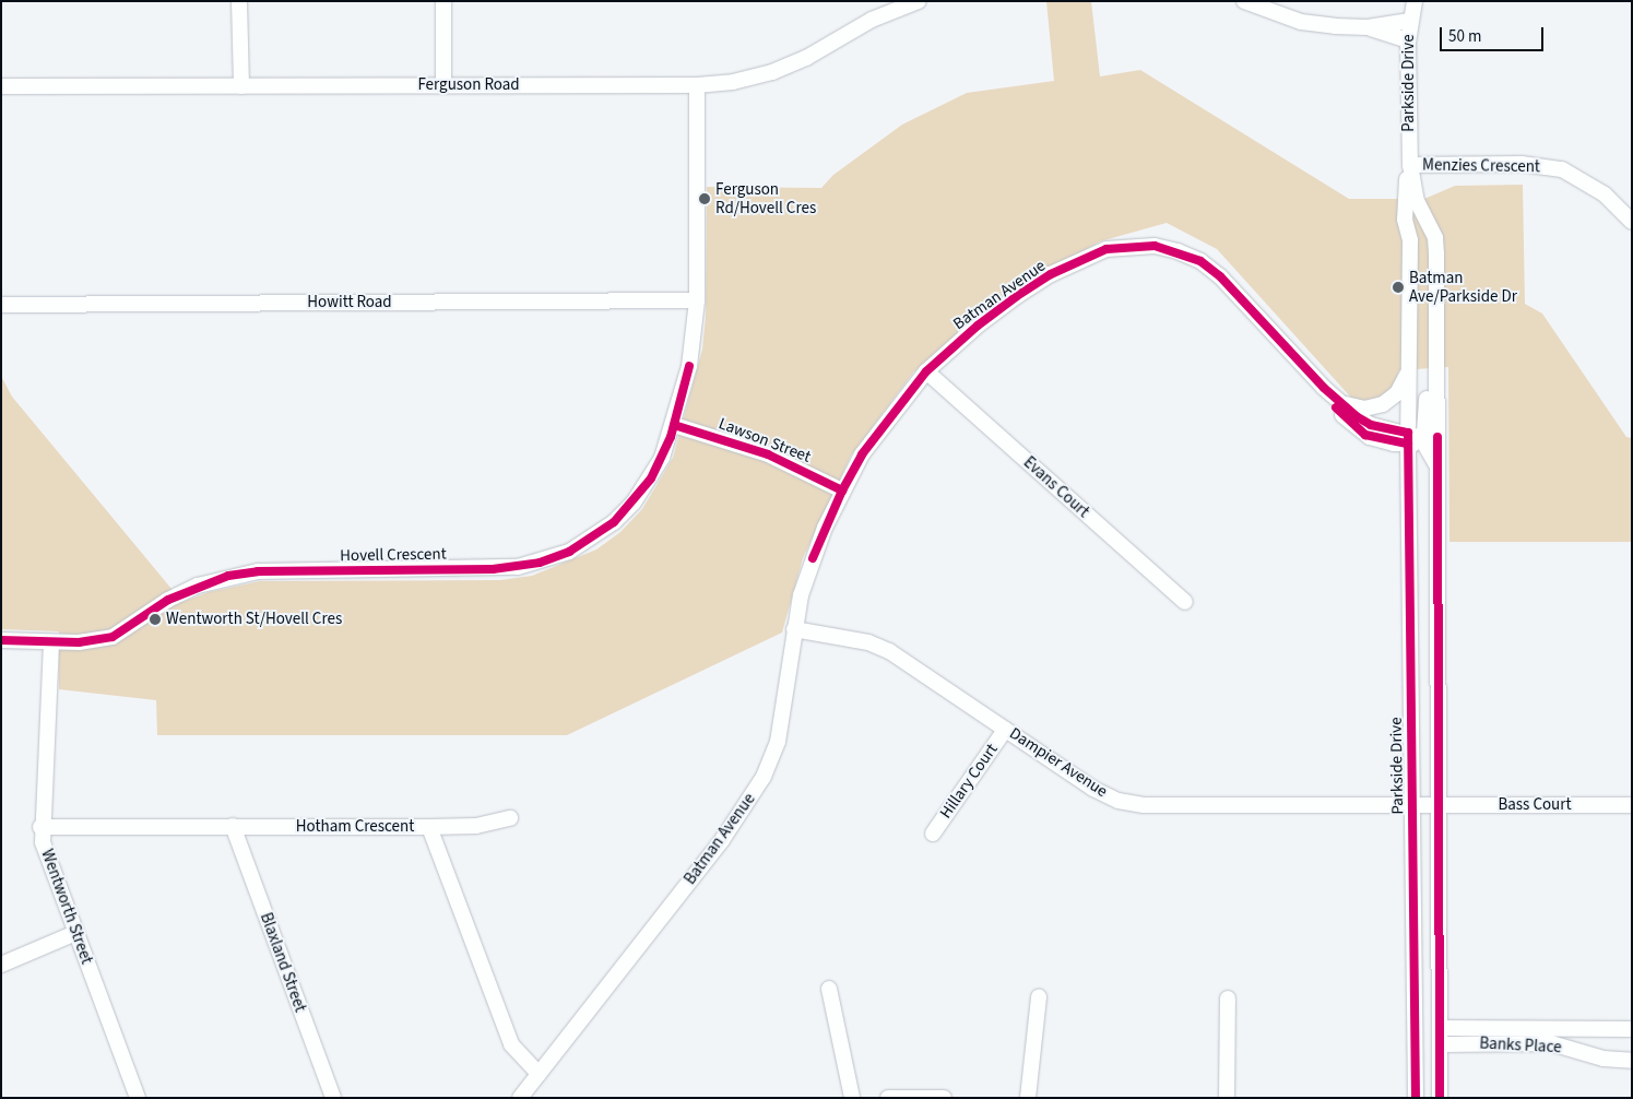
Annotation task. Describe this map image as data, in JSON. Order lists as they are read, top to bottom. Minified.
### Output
{"streets":{"street":["Parkside Drive","Ferguson Road","Menzies Crescent","Batman Avenue","Howitt Road","Lawson Street","Evans Court","Hovell Crescent","Dampier Avenue","Hillary Court","Bass Court","Hotham Crescent","Wentworth Street","Blaxland Street","Banks Place"]},"crossings":[["Parkside Drive","Menzies Crescent"],["Parkside Drive","Batman Avenue"],["Parkside Drive","Dampier Avenue"],["Parkside Drive","Bass Court"],["Parkside Drive","Banks Place"],["Ferguson Road","Hovell Crescent"],["Batman Avenue","Lawson Street"],["Batman Avenue","Evans Court"],["Batman Avenue","Dampier Avenue"],["Batman Avenue","Hotham Crescent"],["Howitt Road","Hovell Crescent"],["Lawson Street","Hovell Crescent"],["Hovell Crescent","Wentworth Street"],["Dampier Avenue","Hillary Court"],["Dampier Avenue","Bass Court"],["Hotham Crescent","Wentworth Street"],["Hotham Crescent","Blaxland Street"]],"places":["Ferguson Rd/Hovell Cres","Batman Ave/Parkside Dr","Wentworth St/Hovell Cres"],"scale_bar":"50 m"}
